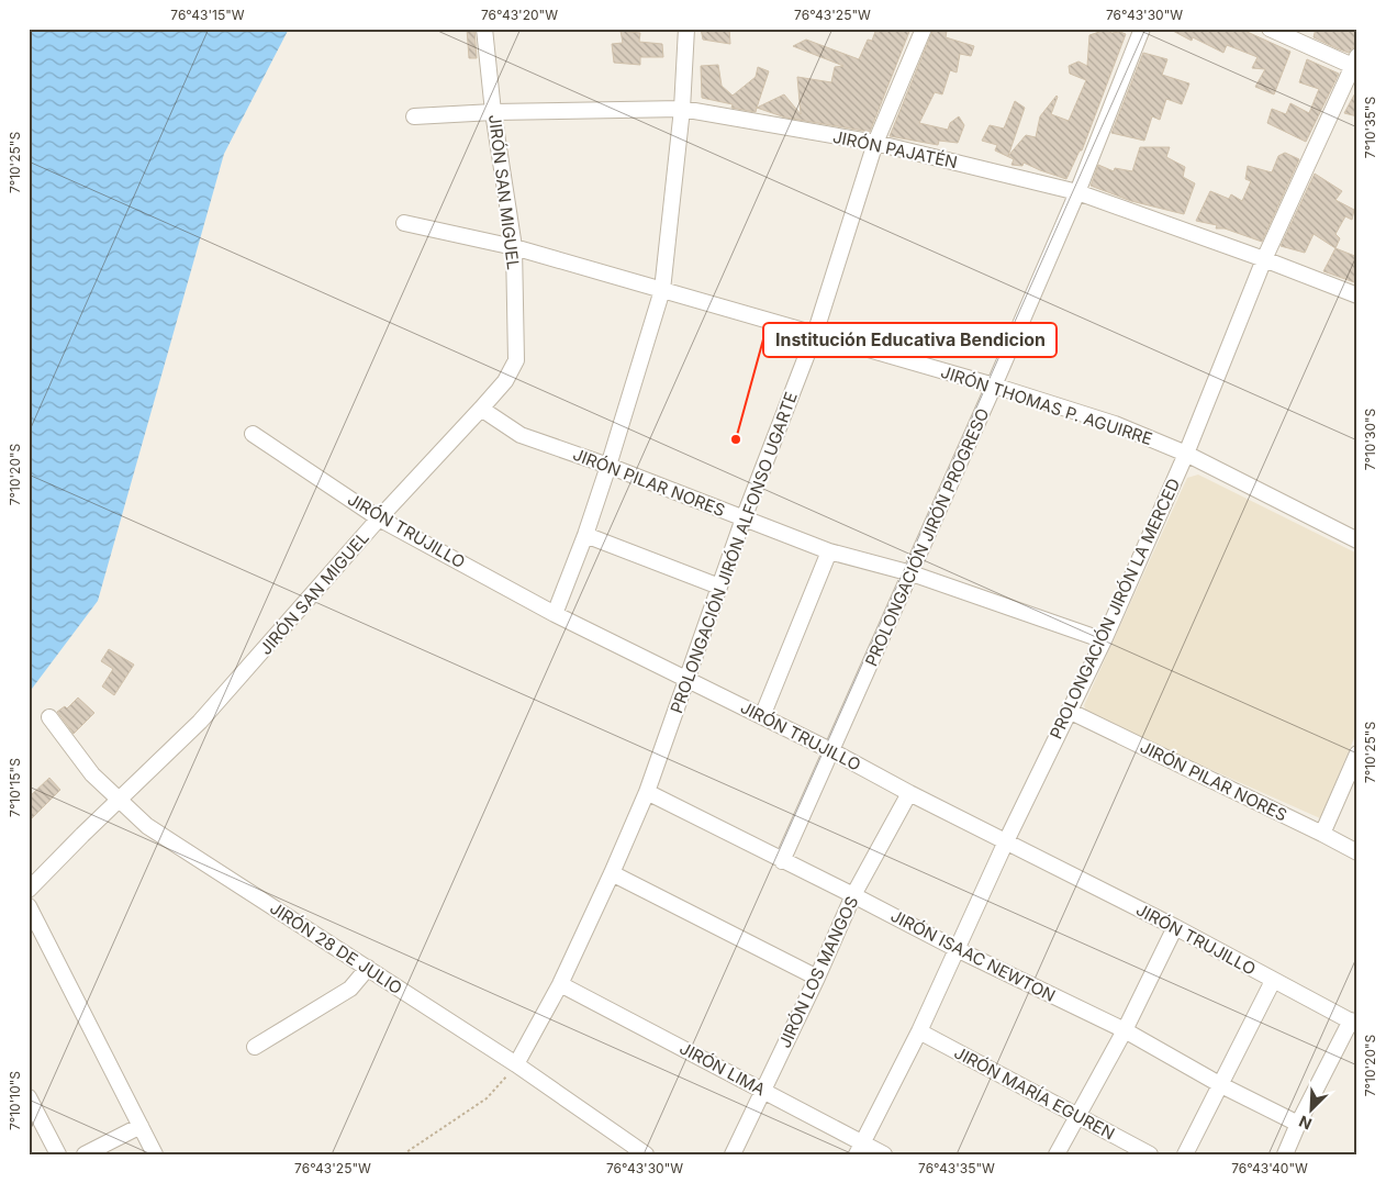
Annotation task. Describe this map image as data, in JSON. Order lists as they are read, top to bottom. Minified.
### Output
{"streets":{"street":["JIRÓN PAJATÉN","JIRÓN SAN MIGUEL","JIRÓN THOMAS P. AGUIRRE","JIRÓN PILAR NORES","JIRÓN TRUJILLO","PROLONGACIÓN JIRÓN PROGRESO","PROLONGACIÓN JIRÓN ALFONSO UGARTE","PROLONGACIÓN JIRÓN LA MERCED","JIRÓN 28 DE JULIO","JIRÓN ISAAC NEWTON","JIRÓN LOS MANGOS","JIRÓN LIMA","JIRÓN MARÍA EGUREN"]},"crossings":[["JIRÓN PAJATÉN","JIRÓN SAN MIGUEL"],["JIRÓN PAJATÉN","PROLONGACIÓN JIRÓN PROGRESO"],["JIRÓN PAJATÉN","PROLONGACIÓN JIRÓN ALFONSO UGARTE"],["JIRÓN PAJATÉN","PROLONGACIÓN JIRÓN LA MERCED"],["JIRÓN SAN MIGUEL","JIRÓN THOMAS P. AGUIRRE"],["JIRÓN SAN MIGUEL","JIRÓN PILAR NORES"],["JIRÓN SAN MIGUEL","JIRÓN TRUJILLO"],["JIRÓN SAN MIGUEL","JIRÓN 28 DE JULIO"],["JIRÓN THOMAS P. AGUIRRE","PROLONGACIÓN JIRÓN PROGRESO"],["JIRÓN THOMAS P. AGUIRRE","PROLONGACIÓN JIRÓN ALFONSO UGARTE"],["JIRÓN THOMAS P. AGUIRRE","PROLONGACIÓN JIRÓN LA MERCED"],["JIRÓN PILAR NORES","PROLONGACIÓN JIRÓN PROGRESO"],["JIRÓN PILAR NORES","PROLONGACIÓN JIRÓN ALFONSO UGARTE"],["JIRÓN PILAR NORES","PROLONGACIÓN JIRÓN LA MERCED"],["JIRÓN TRUJILLO","PROLONGACIÓN JIRÓN PROGRESO"],["JIRÓN TRUJILLO","PROLONGACIÓN JIRÓN ALFONSO UGARTE"],["JIRÓN TRUJILLO","PROLONGACIÓN JIRÓN LA MERCED"],["JIRÓN TRUJILLO","JIRÓN LOS MANGOS"],["PROLONGACIÓN JIRÓN PROGRESO","JIRÓN ISAAC NEWTON"],["PROLONGACIÓN JIRÓN ALFONSO UGARTE","JIRÓN 28 DE JULIO"],["PROLONGACIÓN JIRÓN ALFONSO UGARTE","JIRÓN ISAAC NEWTON"],["PROLONGACIÓN JIRÓN ALFONSO UGARTE","JIRÓN LIMA"],["PROLONGACIÓN JIRÓN LA MERCED","JIRÓN ISAAC NEWTON"],["PROLONGACIÓN JIRÓN LA MERCED","JIRÓN LIMA"],["PROLONGACIÓN JIRÓN LA MERCED","JIRÓN MARÍA EGUREN"],["JIRÓN ISAAC NEWTON","JIRÓN LOS MANGOS"],["JIRÓN LOS MANGOS","JIRÓN LIMA"]],"places":["Institución Educativa Bendicion"],"north":"bottom left","coordinates":["76°43'15\"W","76°43'20\"W","76°43'25\"W","76°43'30\"W","7°10'35\"S","7°10'25\"S","7°10'30\"S","7°10'20\"S","7°10'15\"S","7°10'10\"S","76°43'35\"W","76°43'40\"W"]}
